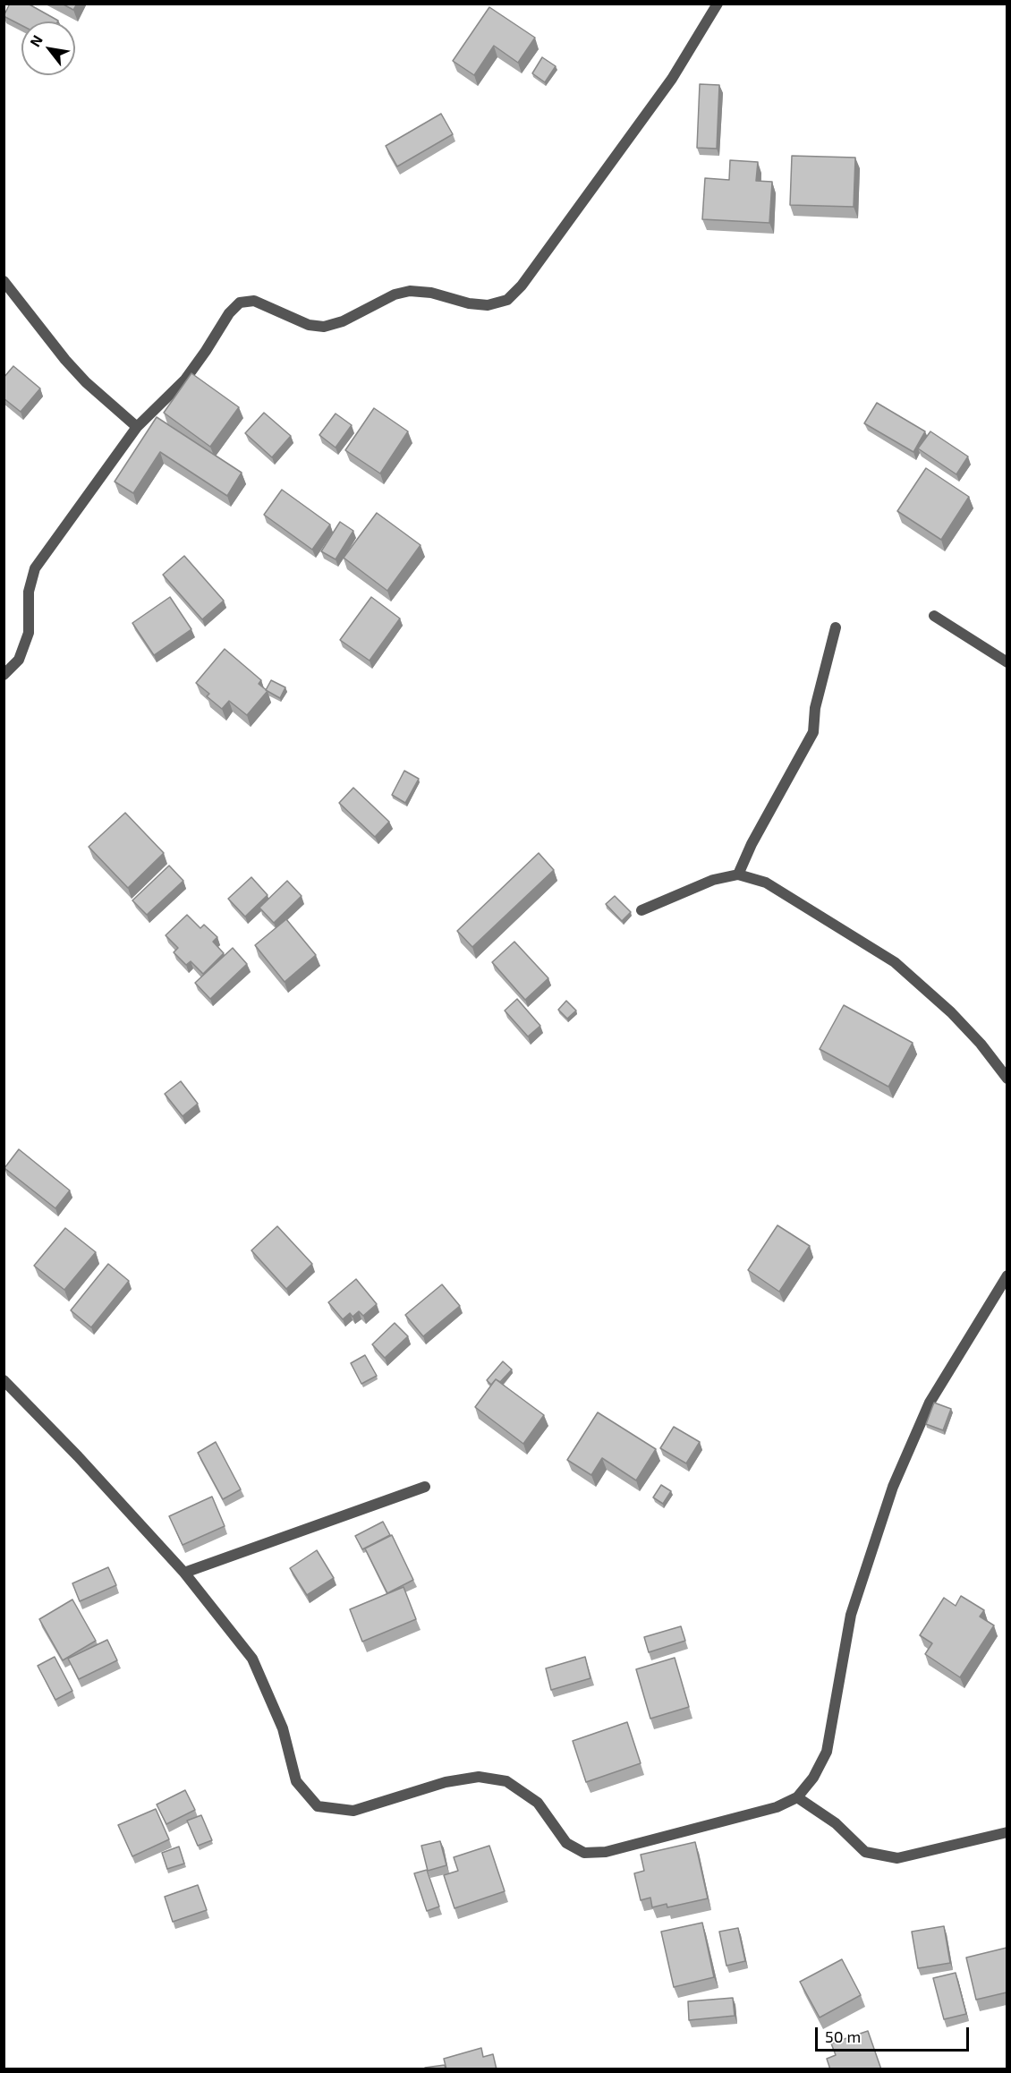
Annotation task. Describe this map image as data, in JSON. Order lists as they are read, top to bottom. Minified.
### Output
{"scale_bar":"50 m","north":"top left"}
